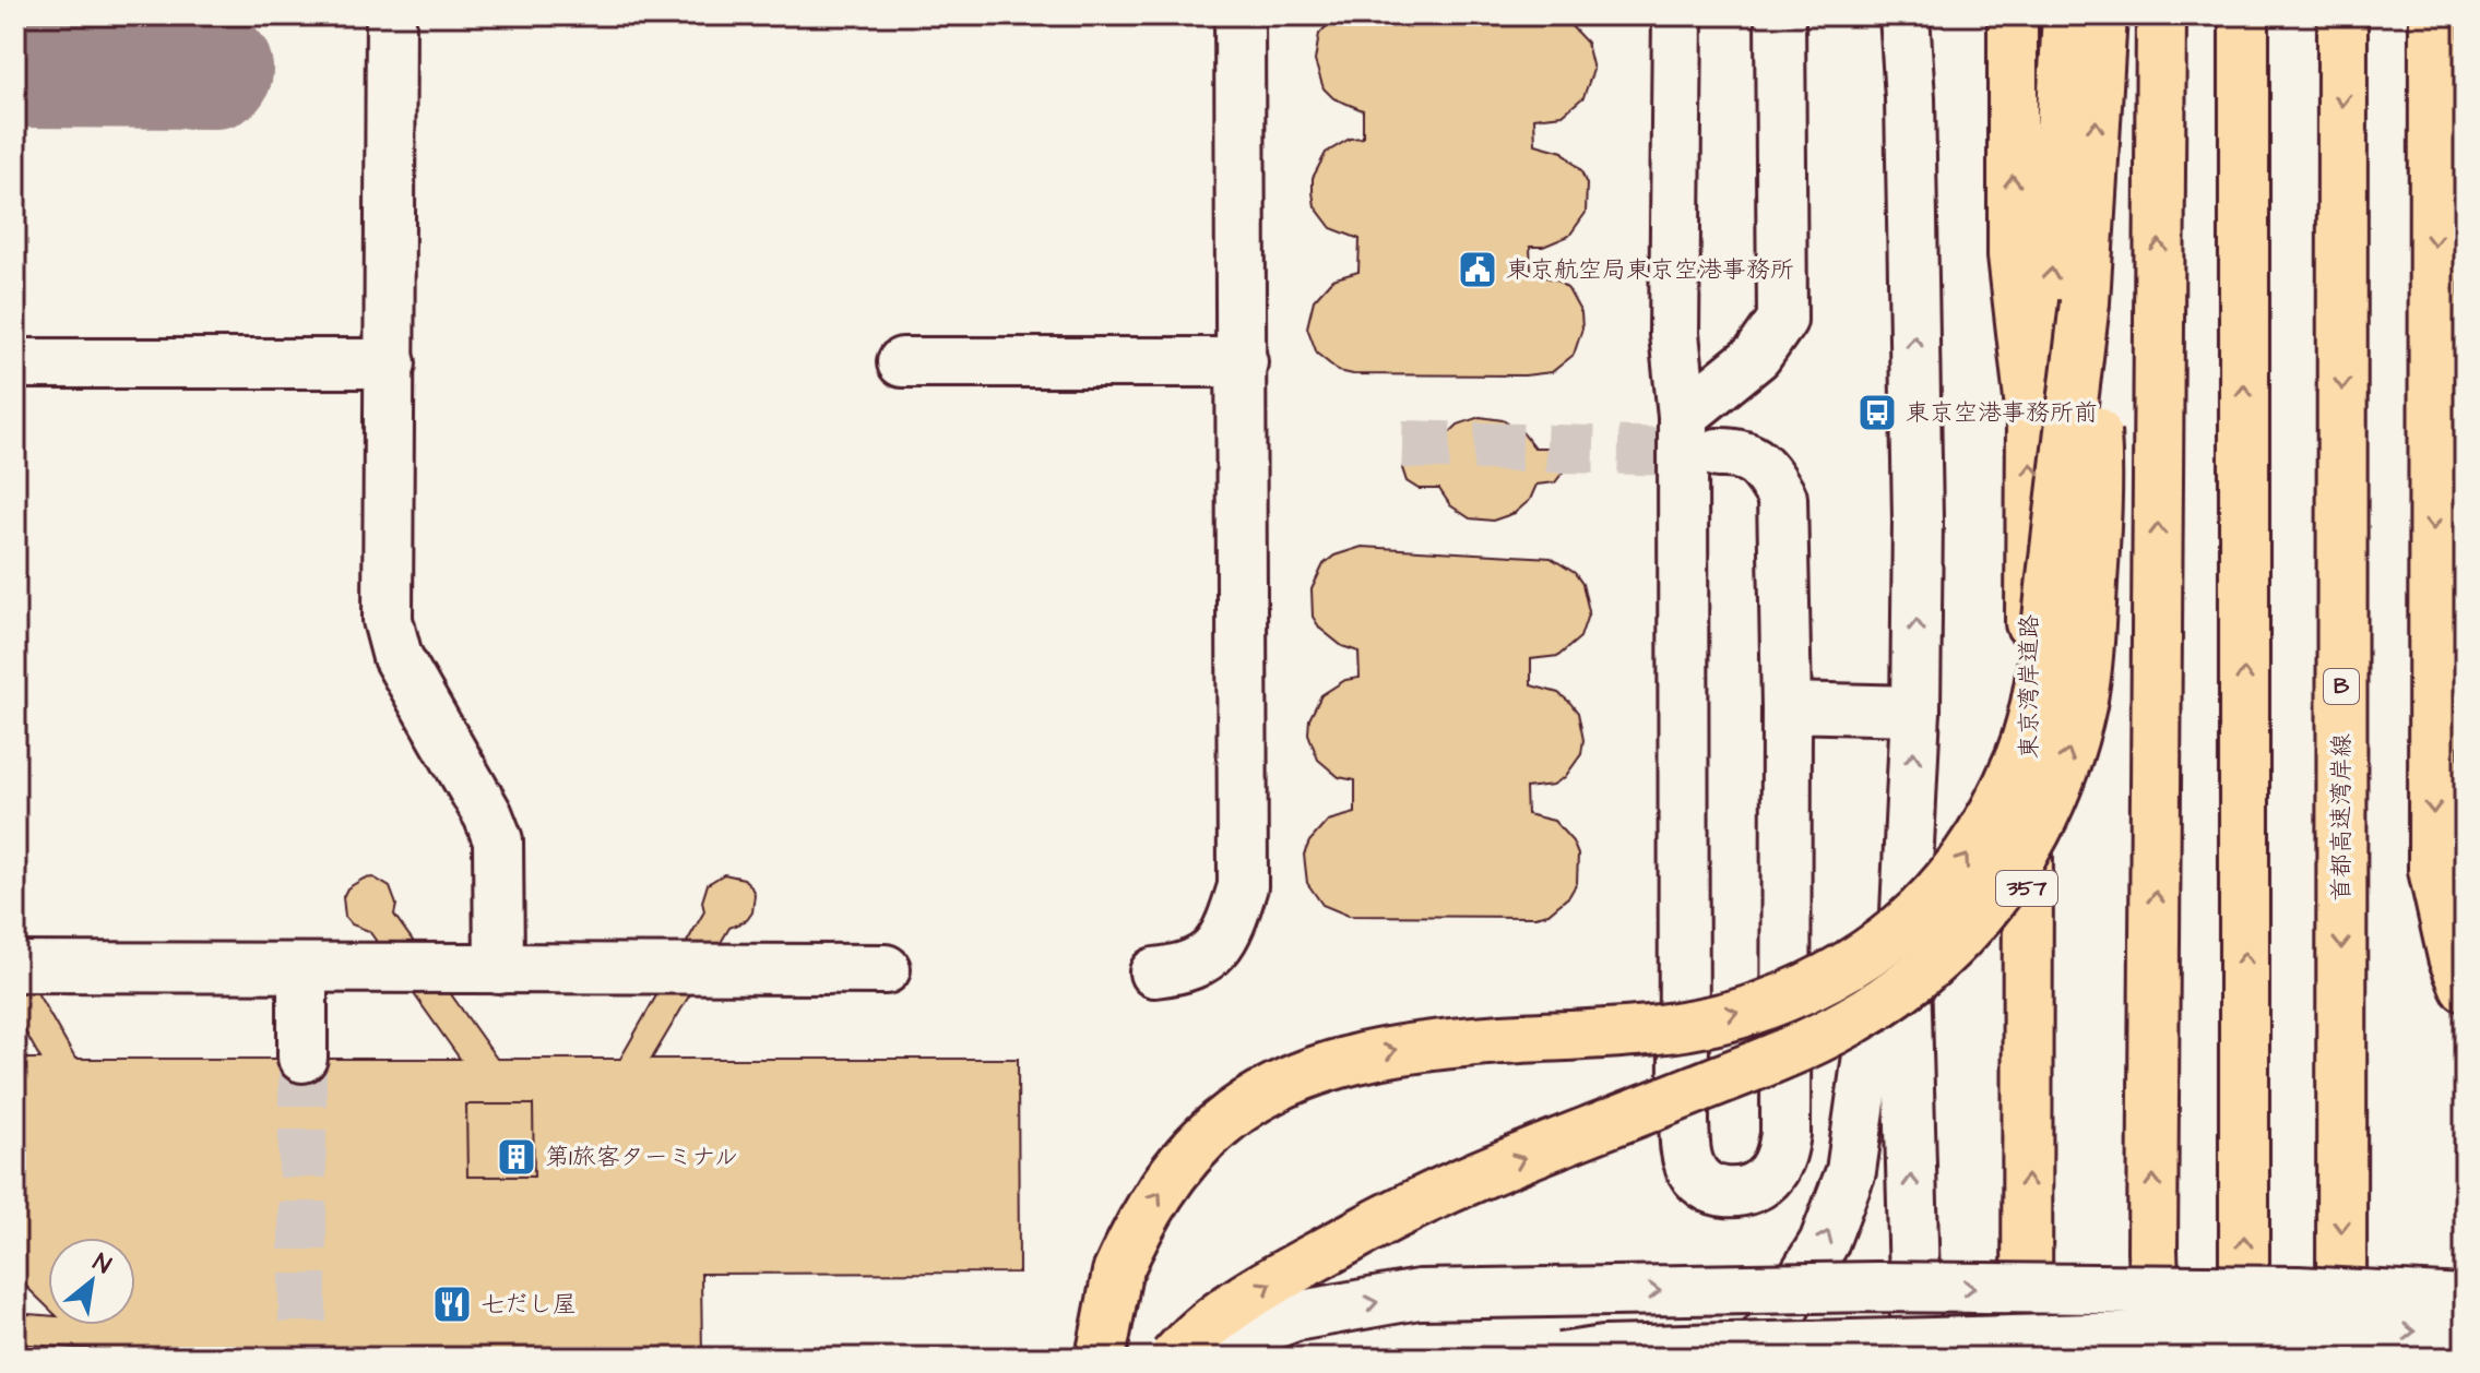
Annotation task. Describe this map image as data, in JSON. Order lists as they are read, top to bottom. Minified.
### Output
{"streets":{"highway":["東京湾岸道路","B","首都高速湾岸線","357"]},"places":{"public building":["東京航空局東京空港事務所"],"bus stop":["東京空港事務所前"],"building":["第1旅客ターミナル"],"restaurant":["七だし屋"]},"north":"top right"}
